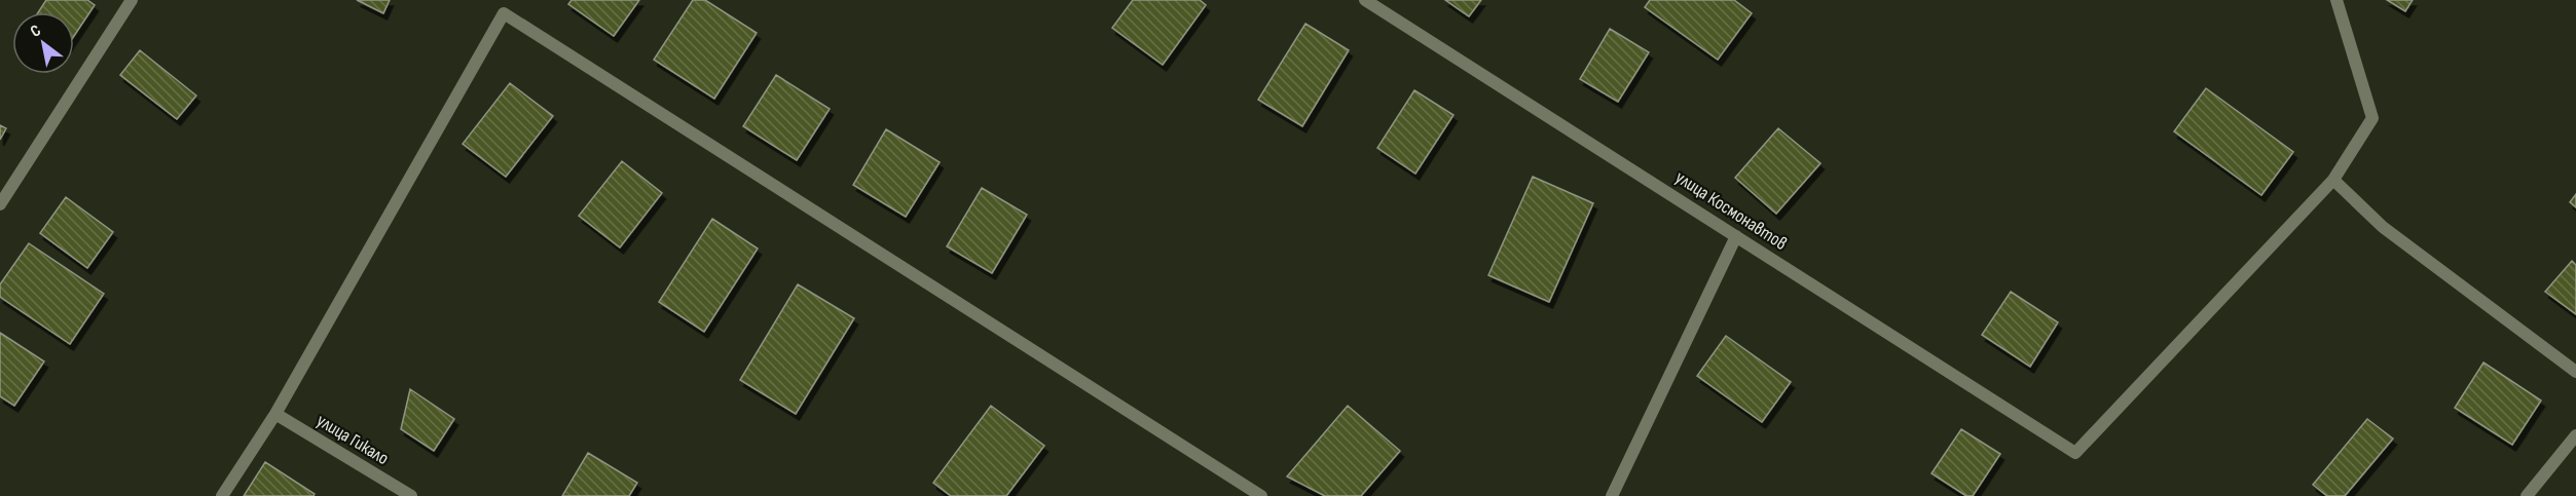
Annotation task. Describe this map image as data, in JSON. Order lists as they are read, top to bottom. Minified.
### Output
{"streets":{"street":["улица Космонавтов","улица Гикало"]},"north":"top left"}
